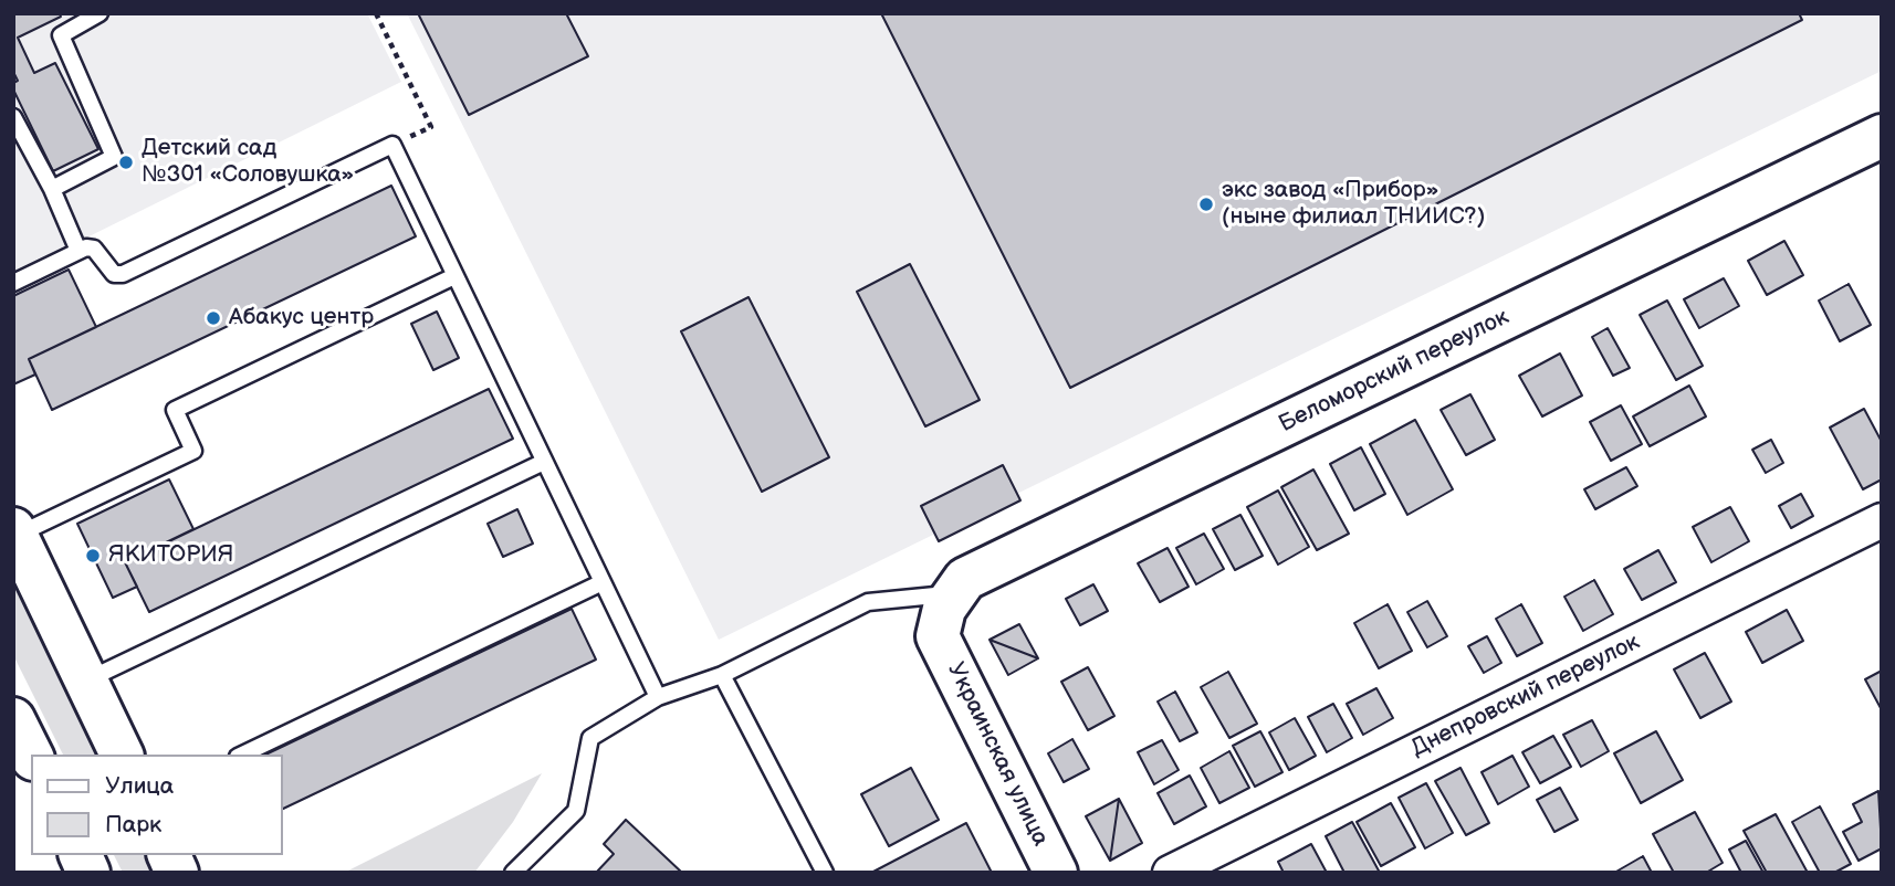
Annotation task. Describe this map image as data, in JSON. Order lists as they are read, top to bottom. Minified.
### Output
{"streets":{"street":["Беломорский переулок","Днепровский переулок","Украинская улица"]},"crossings":[["Беломорский переулок","Украинская улица"]],"places":["Детский сад №301 «Соловушка»","экс завод «Прибор» (ныне филиал ТНИИС?)","Абакус центр","ЯКИТОРИЯ"],"legend":["Улица","Парк"]}
